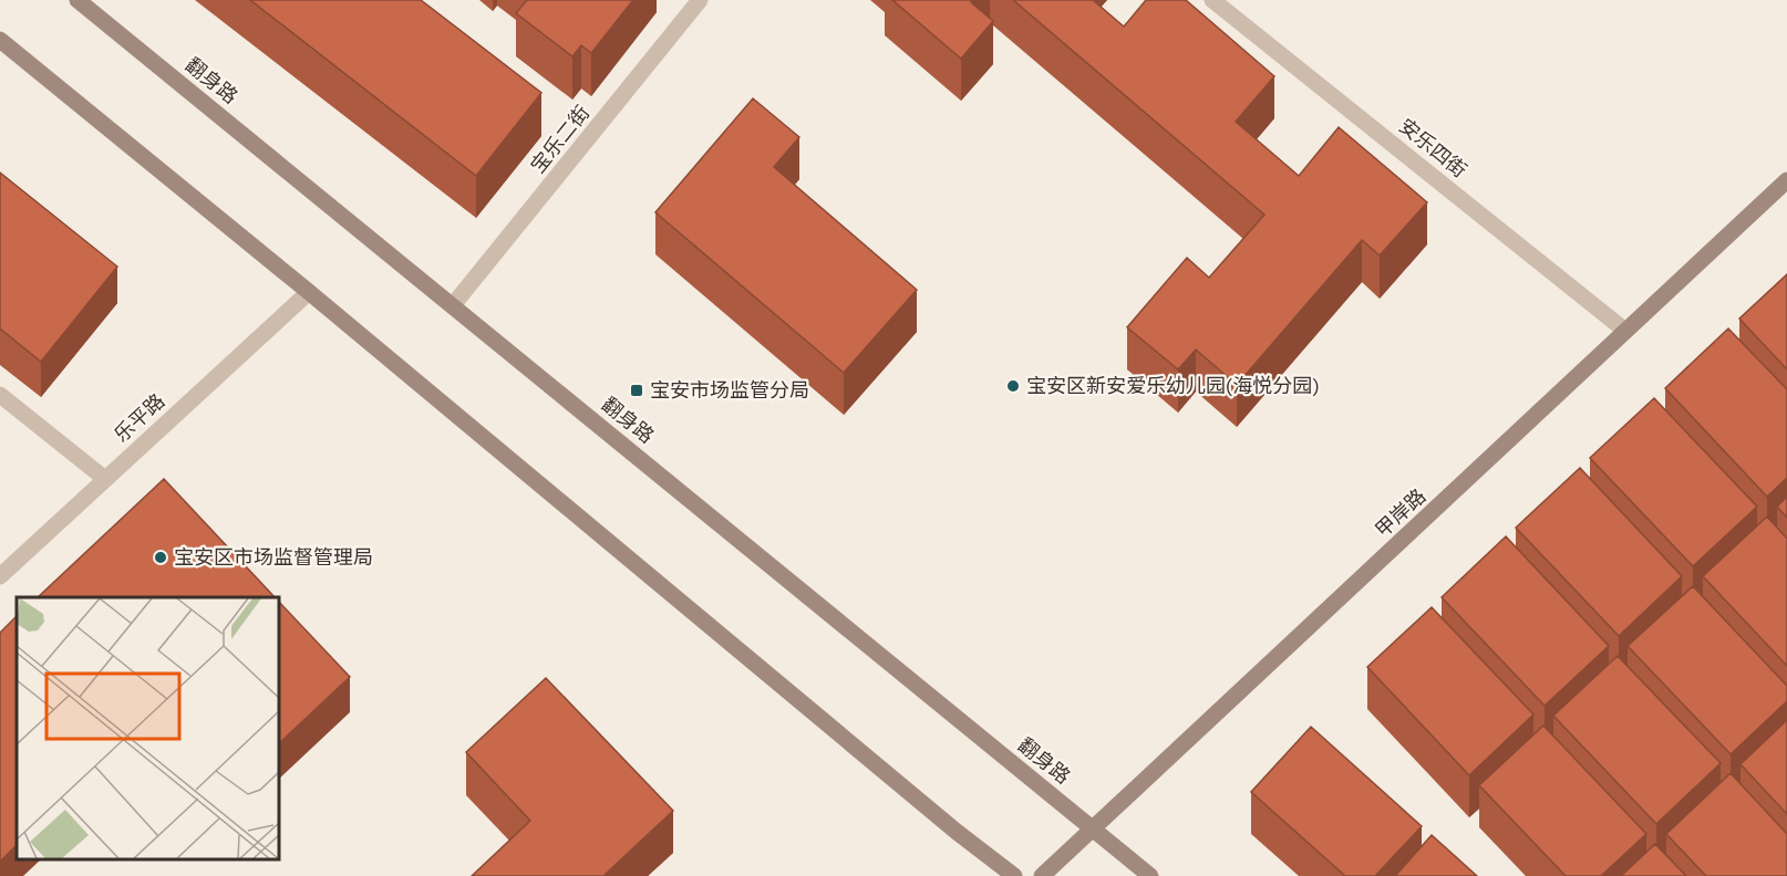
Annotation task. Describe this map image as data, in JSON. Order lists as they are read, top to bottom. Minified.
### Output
{"streets":{"main road":["翻身路","甲岸路"],"street":["宝乐二街","安乐四街","乐平路"]},"crossings":[["翻身路","宝乐二街"],["翻身路","甲岸路"],["安乐四街","甲岸路"]],"places":{"other":["宝安区新安爱乐幼儿园(海悦分园)","宝安区市场监督管理局"],"transit":["宝安市场监管分局"]}}
